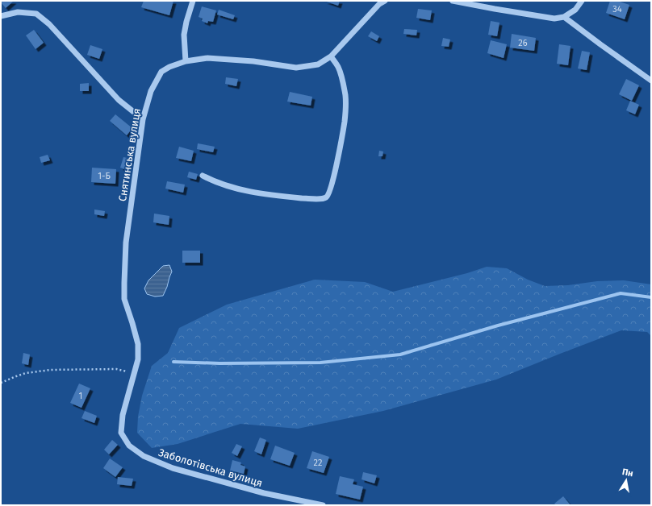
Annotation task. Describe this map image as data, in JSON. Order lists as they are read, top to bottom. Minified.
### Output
{"streets":{"street":["Снятинська вулиця","Заболотівська вулиця"]},"crossings":[["Снятинська вулиця","Заболотівська вулиця"]],"house_numbers":["34","26","1-Б","1","22"],"north":"top"}
